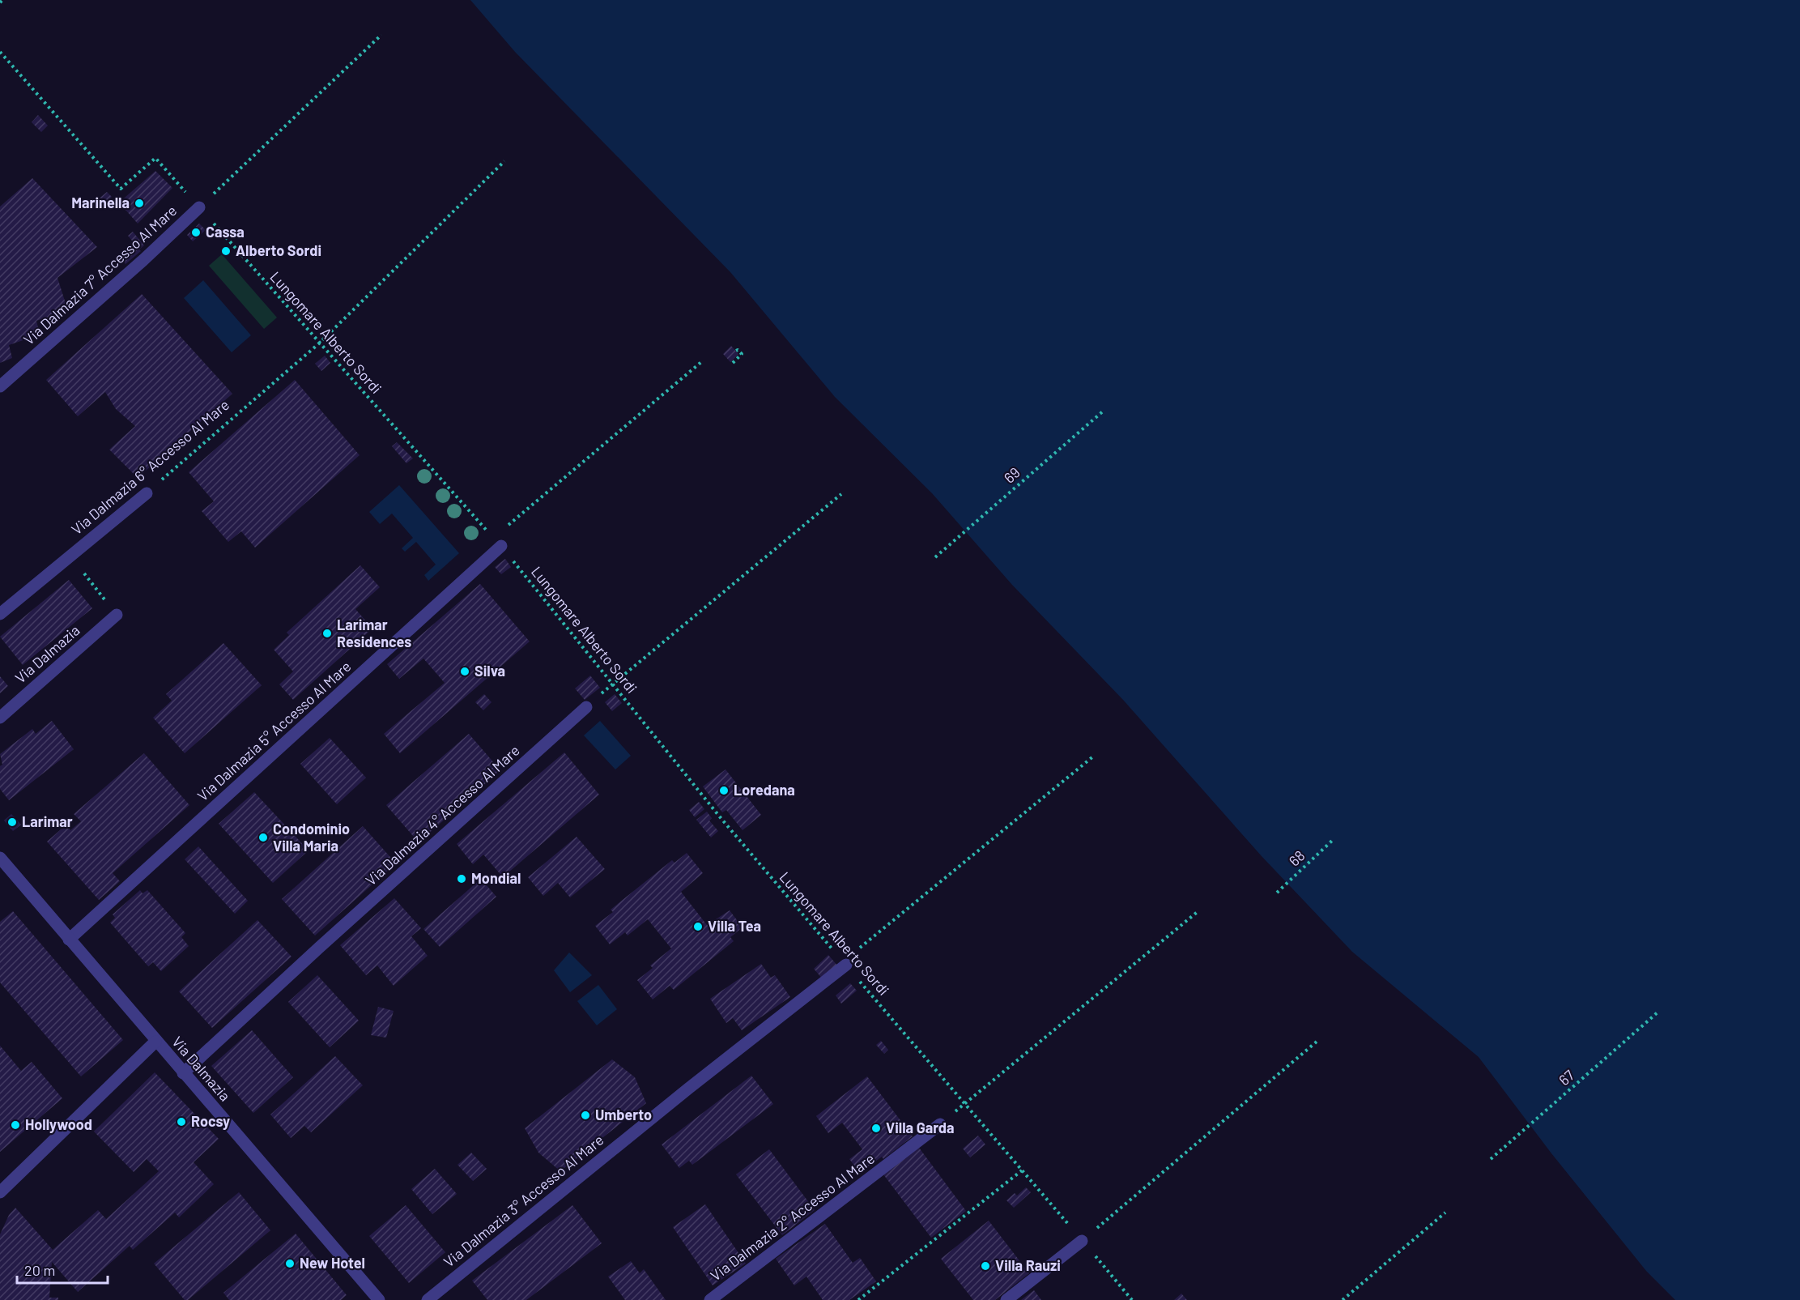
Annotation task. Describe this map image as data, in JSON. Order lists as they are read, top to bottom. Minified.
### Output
{"streets":{"street":["Via Dalmazia 7° Accesso Al Mare","Via Dalmazia 6° Accesso Al Mare","Via Dalmazia","Via Dalmazia 5° Accesso Al Mare","Via Dalmazia 4° Accesso Al Mare","Via Dalmazia 3° Accesso Al Mare","Via Dalmazia 2° Accesso Al Mare"],"path":["Lungomare Alberto Sordi","69","68","67"]},"crossings":[["Via Dalmazia 7° Accesso Al Mare","Lungomare Alberto Sordi"],["Lungomare Alberto Sordi","Via Dalmazia 6° Accesso Al Mare"],["Lungomare Alberto Sordi","Via Dalmazia 5° Accesso Al Mare"],["Lungomare Alberto Sordi","Via Dalmazia 3° Accesso Al Mare"],["Via Dalmazia","Via Dalmazia 5° Accesso Al Mare"],["Via Dalmazia","Via Dalmazia 4° Accesso Al Mare"]],"places":["Marinella","Cassa","Alberto Sordi","Larimar Residences","Silva","Loredana","Larimar","Condominio Villa Maria","Mondial","Villa Tea","Umberto","Rocsy","Hollywood","Villa Garda","New Hotel","Villa Rauzi"],"scale_bar":"20 m"}
